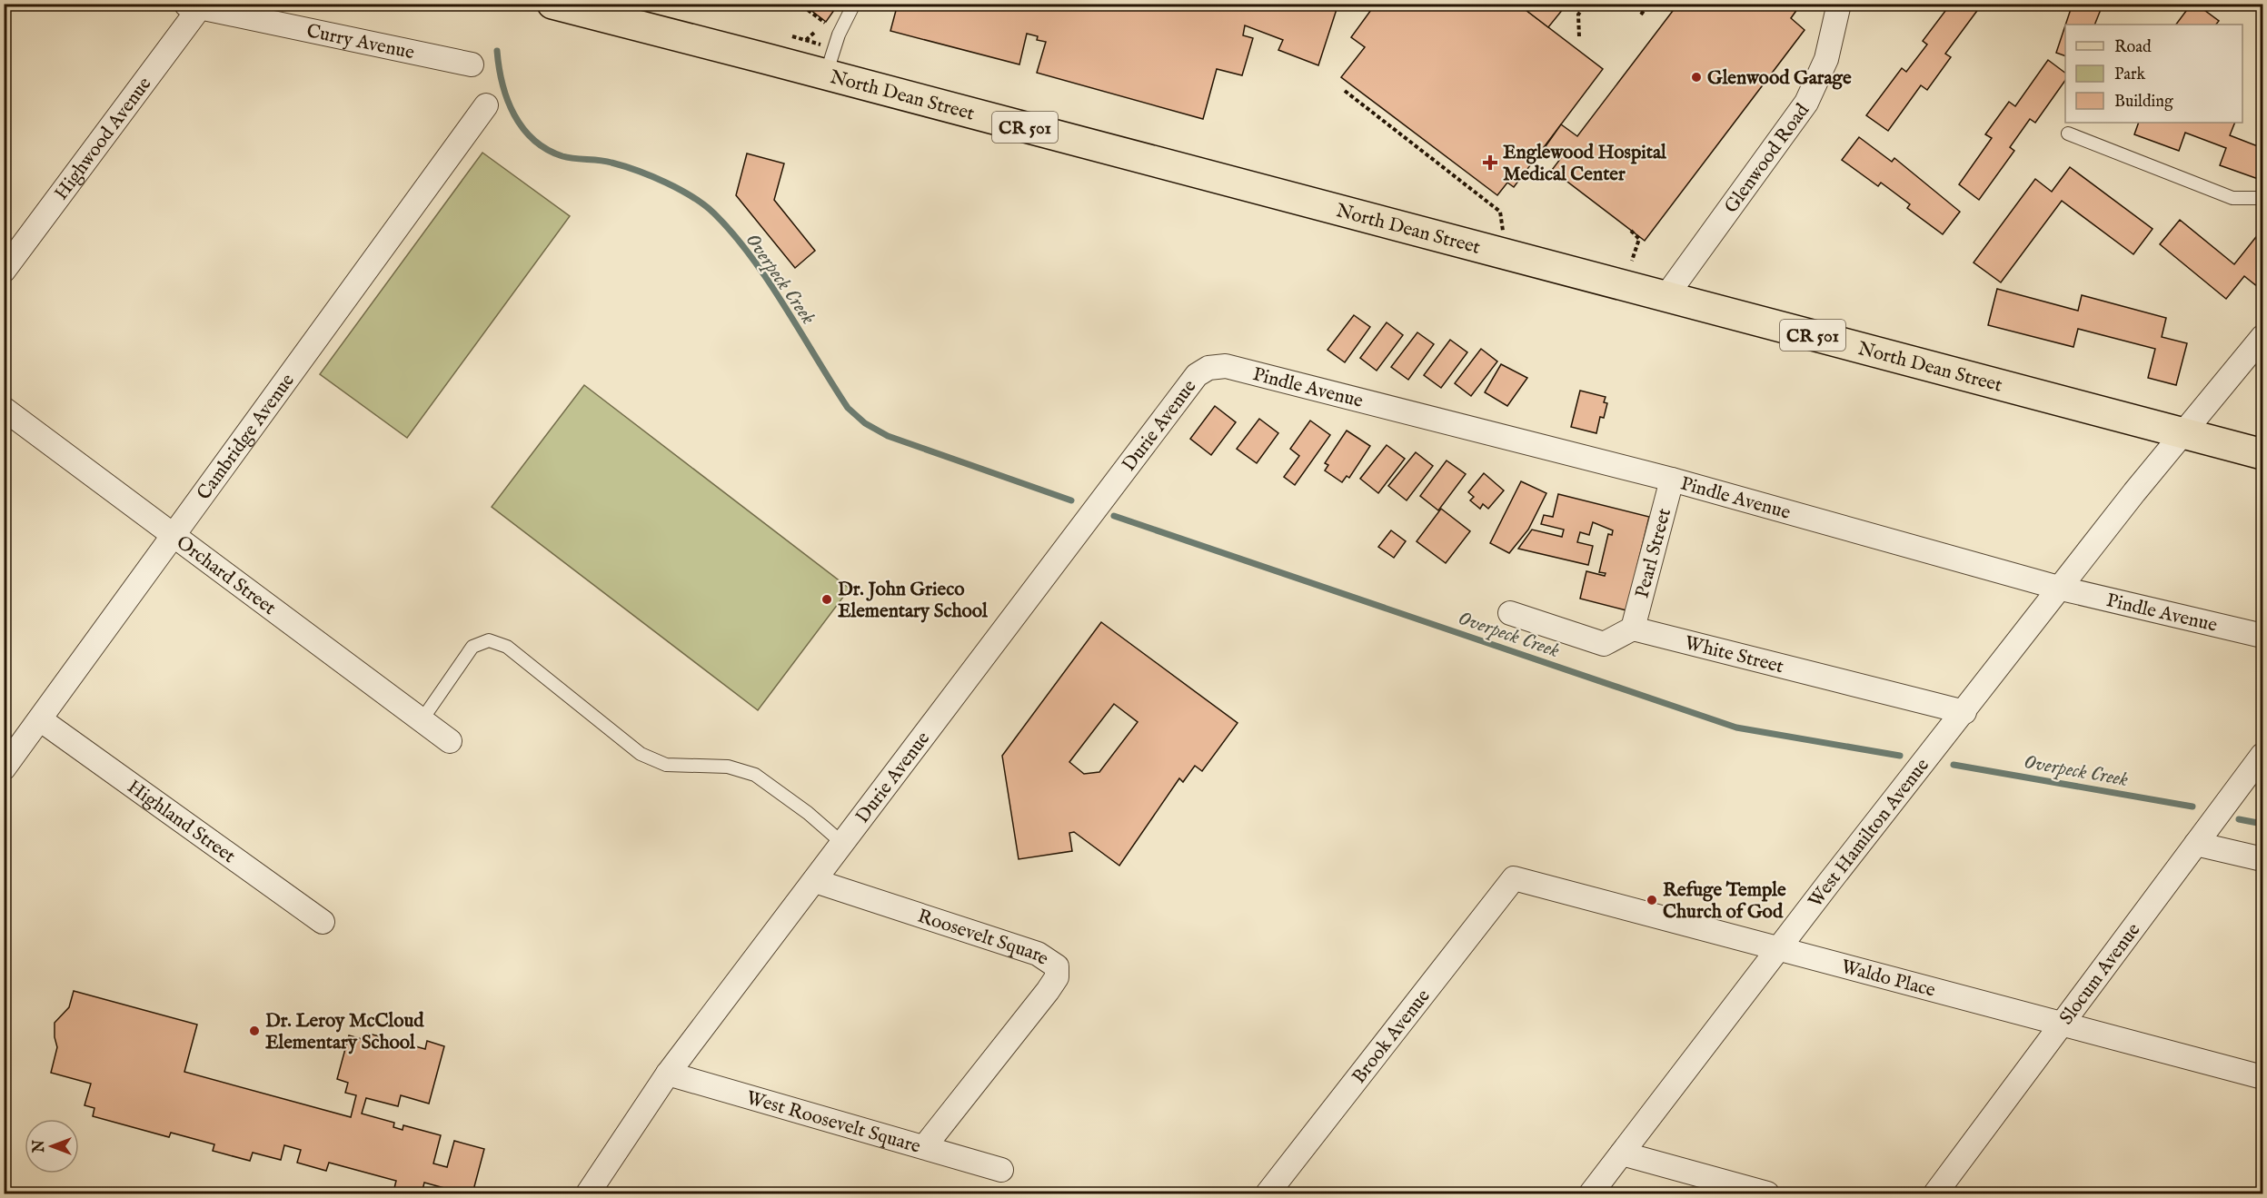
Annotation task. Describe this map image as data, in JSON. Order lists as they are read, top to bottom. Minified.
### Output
{"streets":{"main road":["North Dean Street","CR 501"],"street":["Curry Avenue","Highwood Avenue","Glenwood Road","Pindle Avenue","Durie Avenue","Cambridge Avenue","Pearl Street","Orchard Street","White Street","Highland Street","West Hamilton Avenue","Roosevelt Square","Slocum Avenue","Waldo Place","Brook Avenue","West Roosevelt Square"]},"crossings":[["Curry Avenue","Highwood Avenue"],["North Dean Street","Glenwood Road"],["North Dean Street","West Hamilton Avenue"],["Pindle Avenue","Durie Avenue"],["Pindle Avenue","Pearl Street"],["Pindle Avenue","West Hamilton Avenue"],["Durie Avenue","Roosevelt Square"],["Durie Avenue","West Roosevelt Square"],["Cambridge Avenue","Orchard Street"],["Cambridge Avenue","Highland Street"],["Pearl Street","White Street"],["White Street","West Hamilton Avenue"],["West Hamilton Avenue","Waldo Place"],["Roosevelt Square","West Roosevelt Square"],["Slocum Avenue","Waldo Place"],["Waldo Place","Brook Avenue"]],"water":["Overpeck Creek"],"places":{"other":["Glenwood Garage","Dr. John Grieco Elementary School","Refuge Temple Church of God","Dr. Leroy McCloud Elementary School"],"health":["Englewood Hospital Medical Center"]},"legend":["Road","Park","Building"],"north":"left"}
